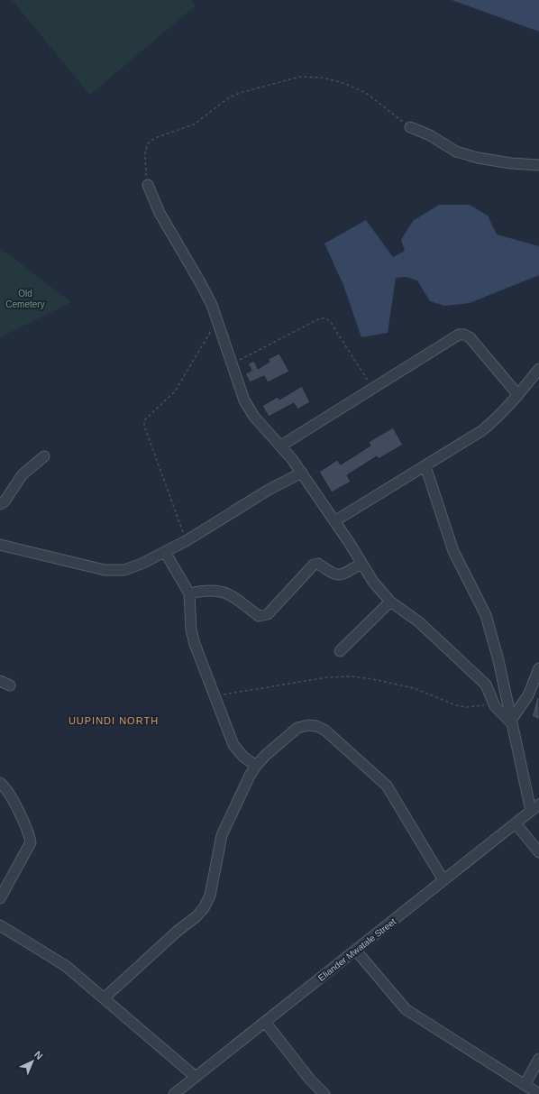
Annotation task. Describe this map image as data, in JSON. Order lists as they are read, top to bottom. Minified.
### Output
{"streets":{"street":["Eliander Mwatale Street"]},"districts":["UUPINDI NORTH"],"parks":["Old Cemetery"],"north":"top right"}
